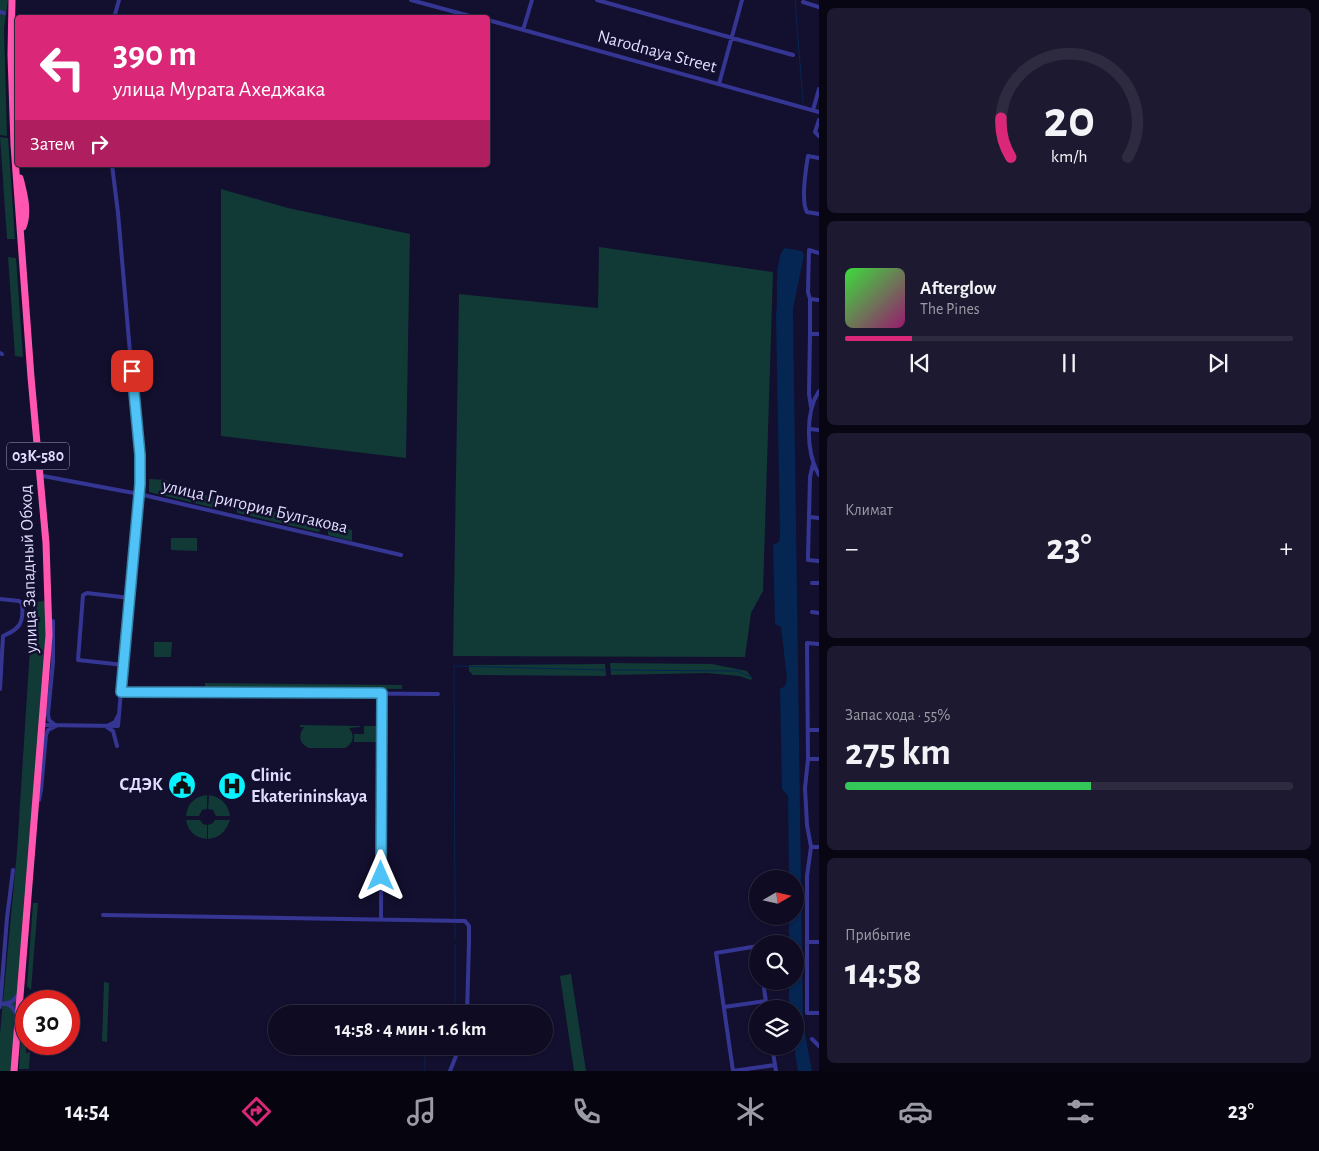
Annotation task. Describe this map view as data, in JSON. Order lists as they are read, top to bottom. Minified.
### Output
{"streets":{"highway":["03К-580","улица Западный Обход"],"street":["Narodnaya Street","улица Григория Булгакова"]},"crossings":[["улица Григория Булгакова","улица Западный Обход"]],"places":{"public building":["СДЭК"],"hospital":["Clinic Ekaterininskaya"]},"north":"right","page":{"turn":["390 m","улица Мурата Ахеджака"],"then":"Затем","song":["Afterglow","The Pines"],"tile":["Климат",["Запас хода · 55%","275 km"],["Прибытие","14:58"]],"heat":["−","23°","+"],"limit":"30","trip":"14:58 · 4 мин · 1.6 km","tabs":["14:54","23°"],"gauge":["20","km/h"]}}
